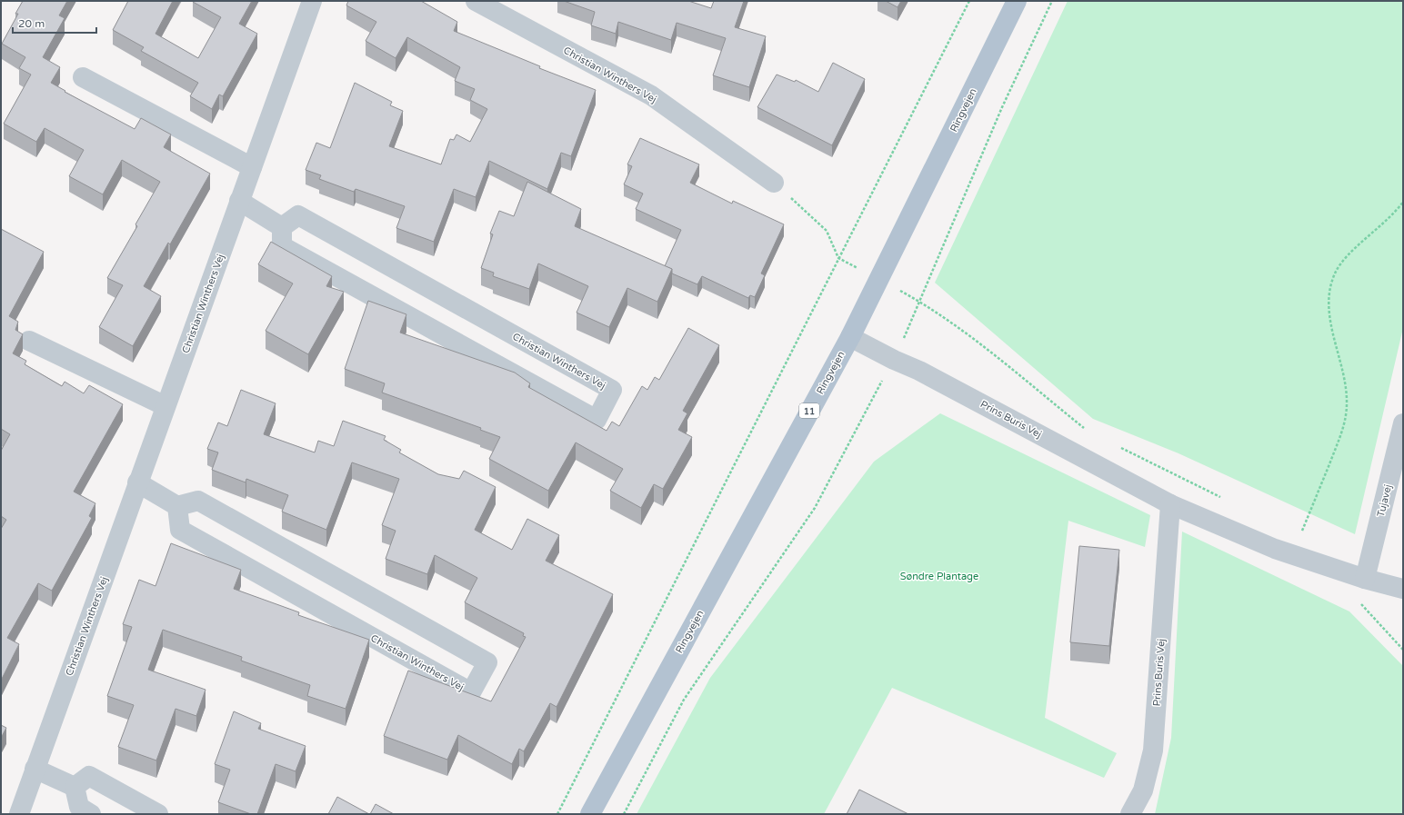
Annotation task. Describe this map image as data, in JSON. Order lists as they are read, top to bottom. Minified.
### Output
{"streets":{"main road":["Ringvejen","11"],"street":["Christian Winthers Vej","Prins Buris Vej","Tujavej"]},"crossings":[["Ringvejen","Prins Buris Vej"],["Prins Buris Vej","Tujavej"]],"parks":["Søndre Plantage"],"scale_bar":"20 m"}
